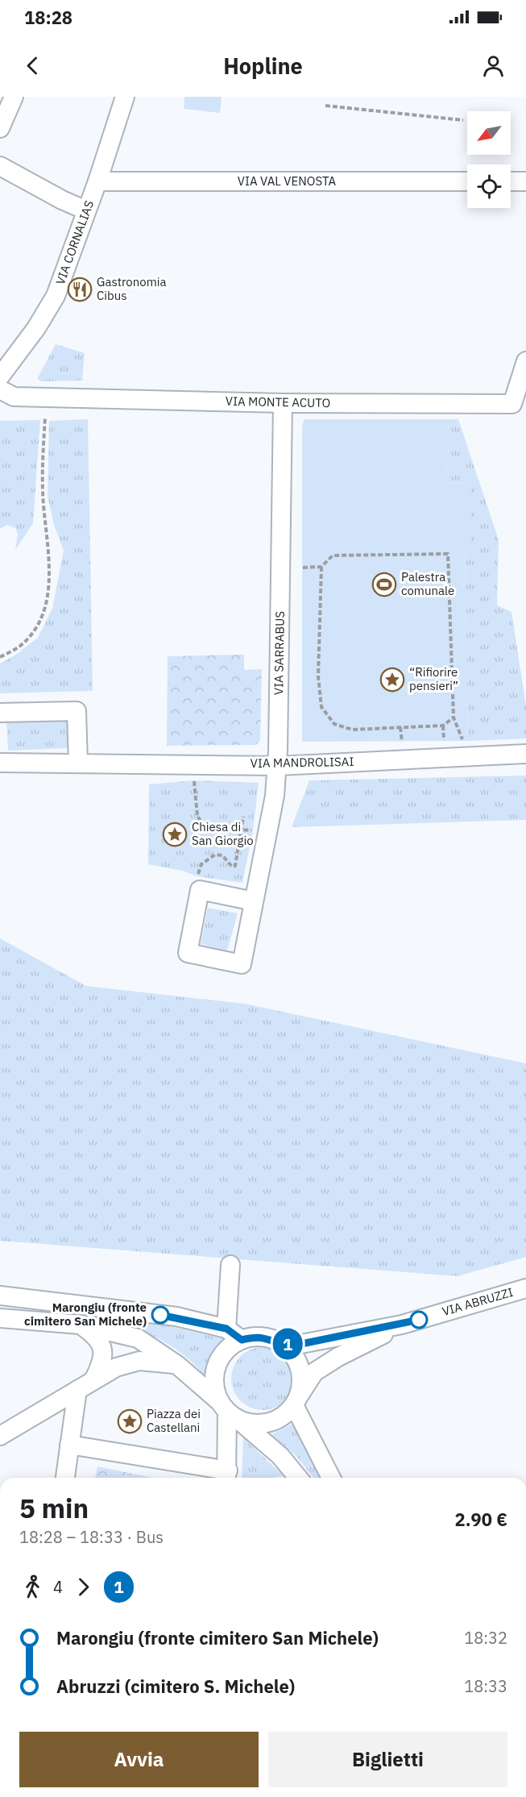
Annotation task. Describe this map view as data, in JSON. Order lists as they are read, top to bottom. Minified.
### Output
{"streets":{"street":["VIA VAL VENOSTA","VIA CORNALIAS","VIA MONTE ACUTO","VIA SARRABUS","VIA MANDROLISAI","VIA ABRUZZI"]},"crossings":[["VIA VAL VENOSTA","VIA CORNALIAS"],["VIA MONTE ACUTO","VIA SARRABUS"],["VIA SARRABUS","VIA MANDROLISAI"]],"places":{"restaurant":["Gastronomia Cibus"],"sports":["Palestra comunale"],"place":["“Rifiorire pensieri”","Chiesa di San Giorgio","Piazza dei Castellani"],"other":["Marongiu (fronte cimitero San Michele)"]},"lines":["bus line 1"],"north":"bottom left","page":{"status":"18:28","header":"Hopline","on_map":"1","heading":["5 min","18:28 – 18:33 · Bus","2.90 €"],"legs":["4","1"],"list":[{"name":"Marongiu (fronte cimitero San Michele)","value":"18:32"},{"name":"Abruzzi (cimitero S. Michele)","value":"18:33"}],"buttons":["Avvia","Biglietti"]}}
